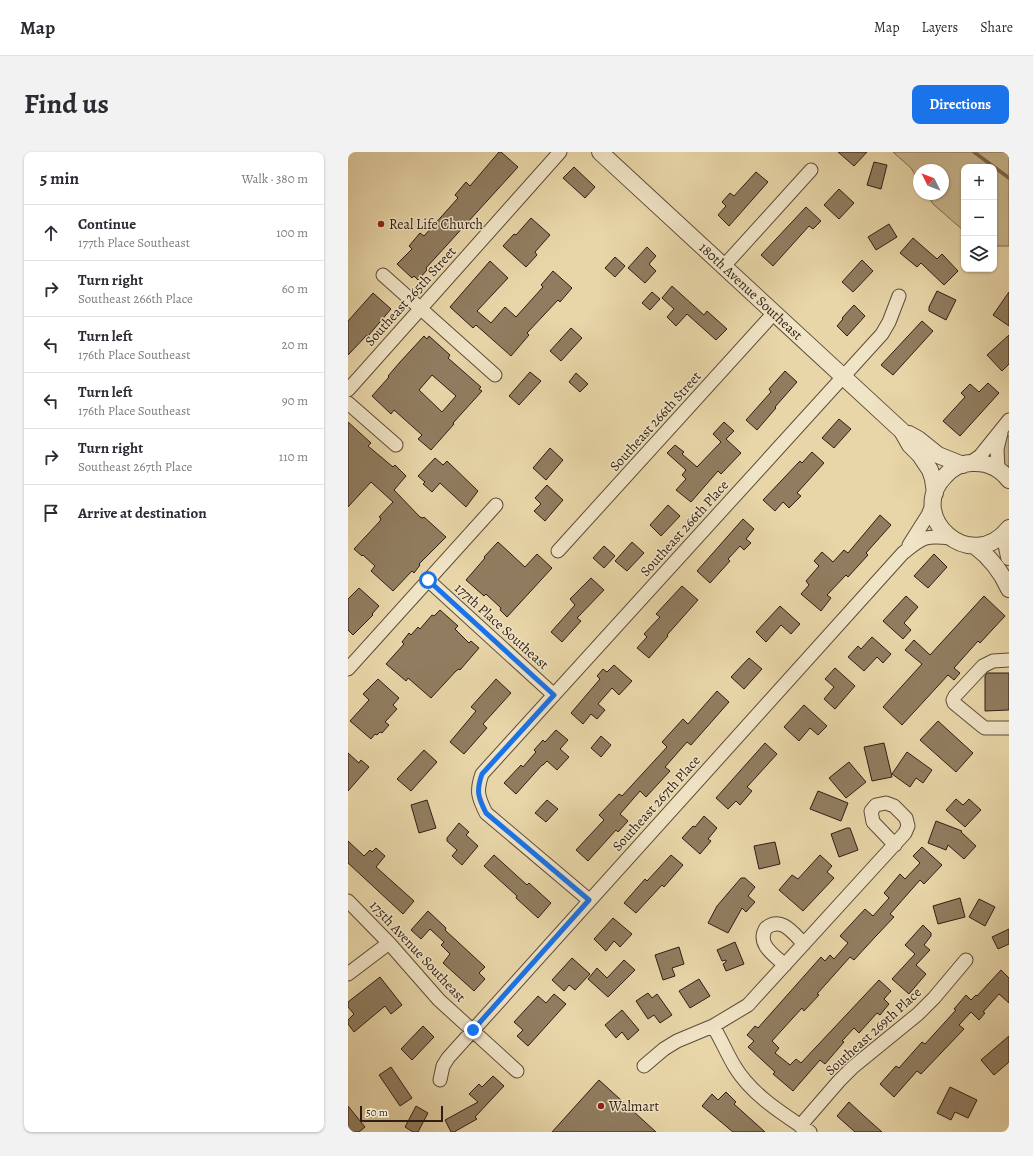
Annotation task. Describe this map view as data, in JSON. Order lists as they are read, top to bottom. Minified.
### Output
{"streets":{"street":["180th Avenue Southeast","Southeast 265th Street","Southeast 266th Street","Southeast 266th Place","177th Place Southeast","Southeast 267th Place","175th Avenue Southeast","Southeast 269th Place"]},"crossings":[["180th Avenue Southeast","Southeast 266th Street"],["180th Avenue Southeast","Southeast 266th Place"],["180th Avenue Southeast","Southeast 267th Place"],["Southeast 266th Place","177th Place Southeast"],["Southeast 266th Place","Southeast 267th Place"],["Southeast 267th Place","175th Avenue Southeast"]],"places":["Real Life Church","Walmart"],"scale_bar":"50 m","north":"top left","page":{"header":"Map","nav":["Map","Layers","Share"],"title":"Find us","buttons":"Directions","heading":["5 min","Walk · 380 m"],"map_buttons":["+","−"],"list":[["Continue","177th Place Southeast","100 m"],["Turn right","Southeast 266th Place","60 m"],["Turn left","176th Place Southeast","20 m"],["Turn left","176th Place Southeast","90 m"],["Turn right","Southeast 267th Place","110 m"],"Arrive at destination"],"scale":"50 m"}}
